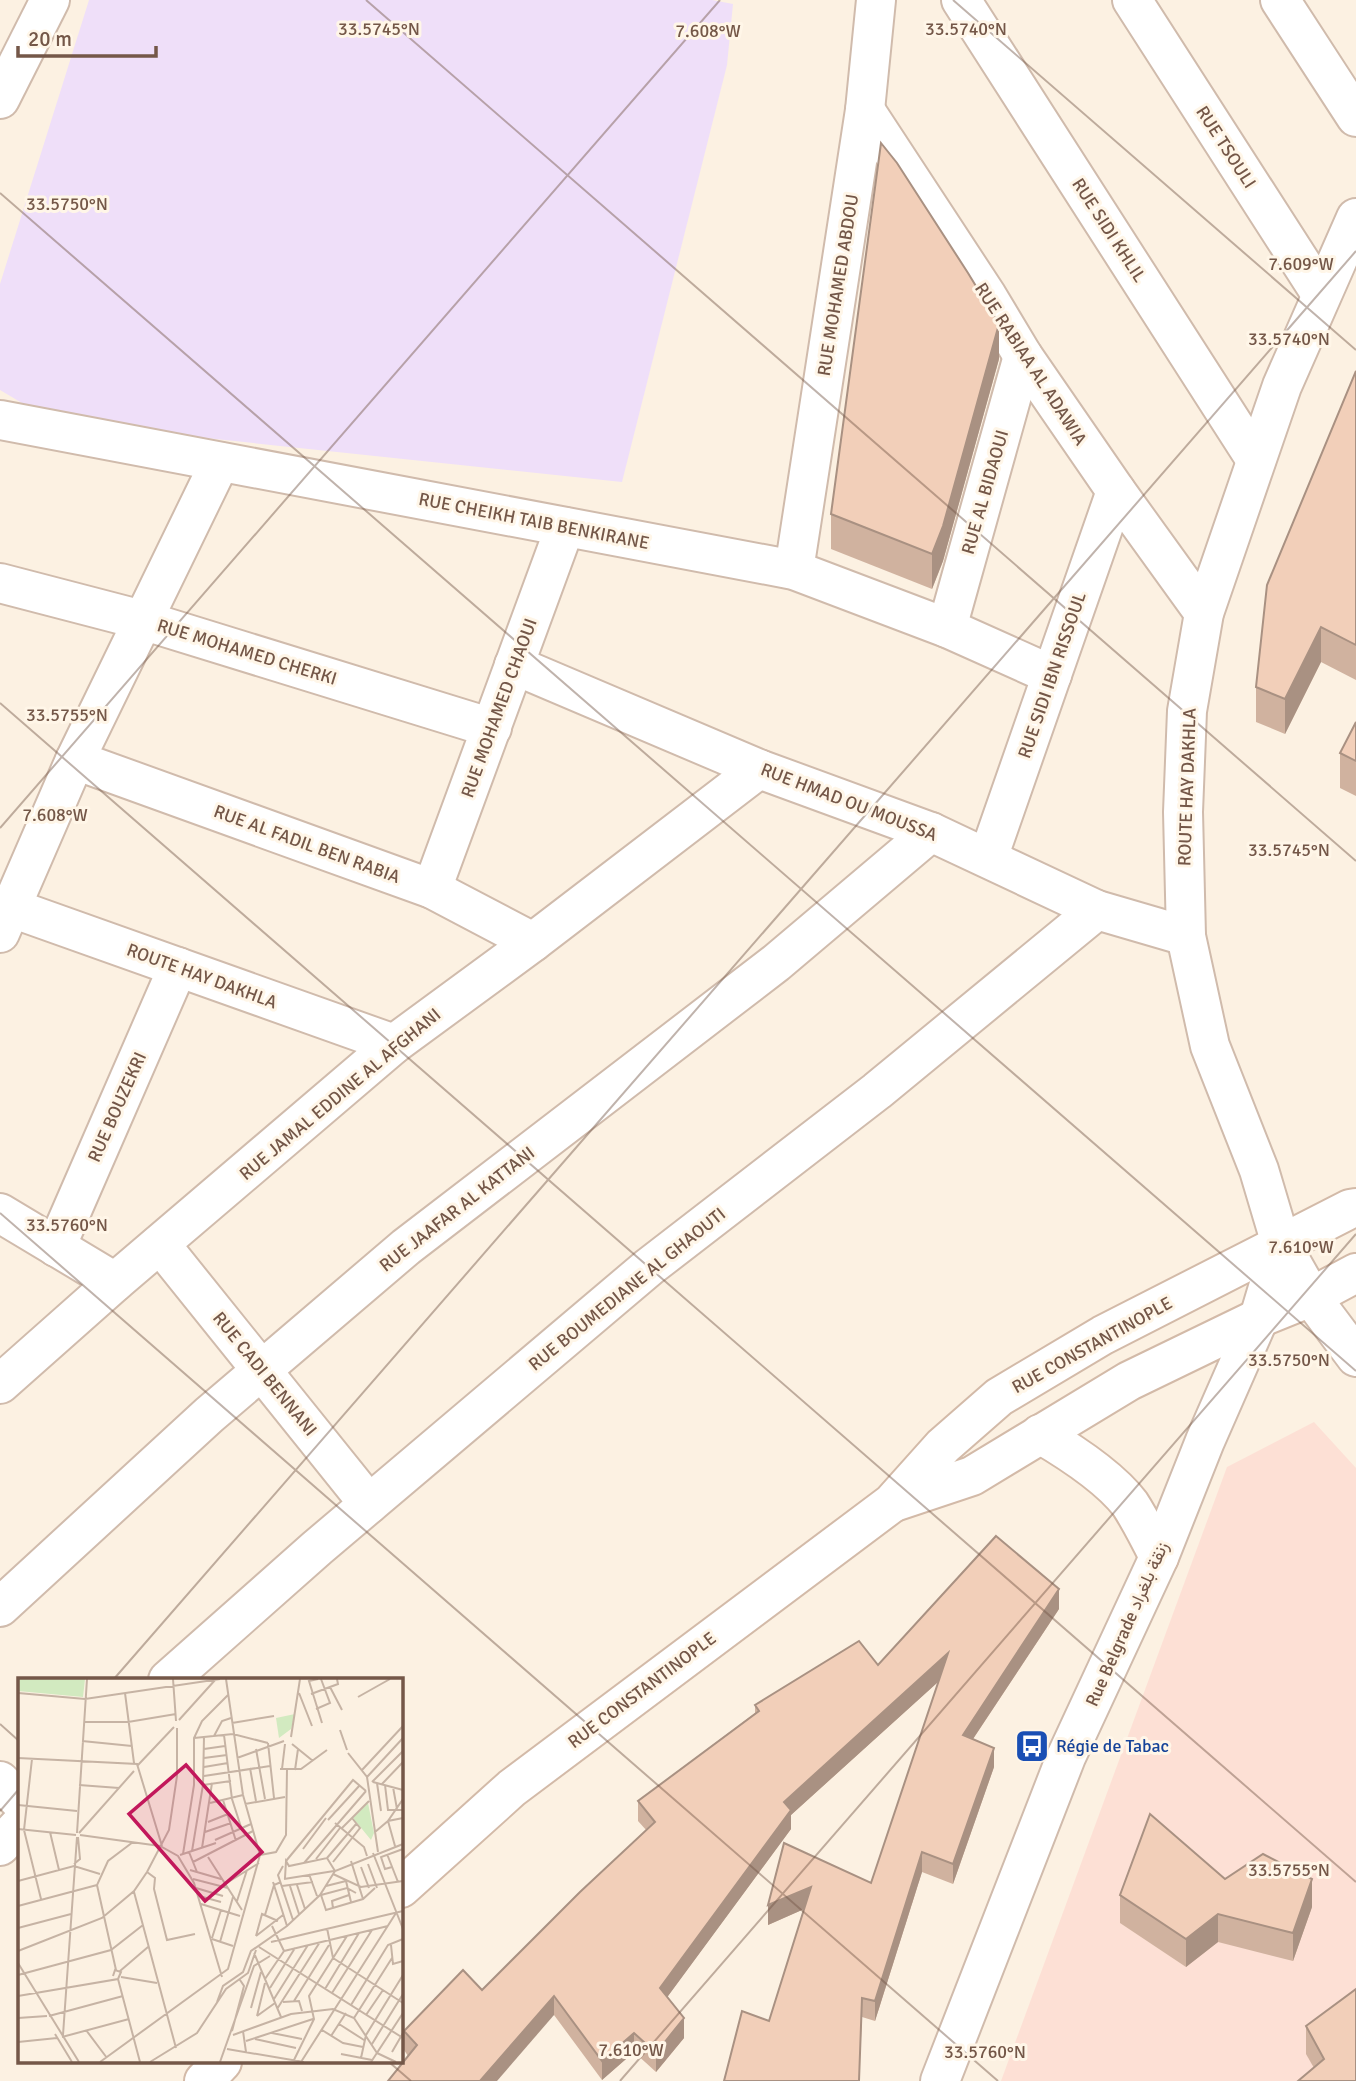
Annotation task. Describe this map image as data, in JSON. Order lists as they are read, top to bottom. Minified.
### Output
{"streets":{"street":["RUE TSOULI","RUE SIDI KHLIL","RUE MOHAMED ABDOU","RUE RABIAA AL ADAWIA","RUE AL BIDAOUI","RUE CHEIKH TAIB BENKIRANE","RUE MOHAMED CHERKI","RUE SIDI IBN RISSOUL","RUE MOHAMED CHAOUI","ROUTE HAY DAKHLA","RUE HMAD OU MOUSSA","RUE AL FADIL BEN RABIA","RUE JAMAL EDDINE AL AFGHANI","RUE BOUZEKRI","RUE JAAFAR AL KATTANI","RUE BOUMEDIANE AL GHAOUTI","RUE CONSTANTINOPLE","RUE CADI BENNANI","Rue Belgrade زنقة بلغراد"]},"crossings":[["RUE TSOULI","ROUTE HAY DAKHLA"],["RUE SIDI KHLIL","ROUTE HAY DAKHLA"],["RUE MOHAMED ABDOU","RUE RABIAA AL ADAWIA"],["RUE MOHAMED ABDOU","RUE CHEIKH TAIB BENKIRANE"],["RUE RABIAA AL ADAWIA","RUE AL BIDAOUI"],["RUE RABIAA AL ADAWIA","RUE SIDI IBN RISSOUL"],["RUE RABIAA AL ADAWIA","ROUTE HAY DAKHLA"],["RUE AL BIDAOUI","RUE CHEIKH TAIB BENKIRANE"],["RUE CHEIKH TAIB BENKIRANE","RUE SIDI IBN RISSOUL"],["RUE CHEIKH TAIB BENKIRANE","RUE MOHAMED CHAOUI"],["RUE CHEIKH TAIB BENKIRANE","ROUTE HAY DAKHLA"],["RUE MOHAMED CHERKI","RUE MOHAMED CHAOUI"],["RUE MOHAMED CHERKI","ROUTE HAY DAKHLA"],["RUE SIDI IBN RISSOUL","RUE HMAD OU MOUSSA"],["RUE MOHAMED CHAOUI","RUE HMAD OU MOUSSA"],["RUE MOHAMED CHAOUI","RUE AL FADIL BEN RABIA"],["ROUTE HAY DAKHLA","RUE HMAD OU MOUSSA"],["ROUTE HAY DAKHLA","RUE AL FADIL BEN RABIA"],["ROUTE HAY DAKHLA","RUE JAMAL EDDINE AL AFGHANI"],["ROUTE HAY DAKHLA","RUE BOUZEKRI"],["ROUTE HAY DAKHLA","RUE CONSTANTINOPLE"],["ROUTE HAY DAKHLA","Rue Belgrade زنقة بلغراد"],["RUE HMAD OU MOUSSA","RUE JAMAL EDDINE AL AFGHANI"],["RUE HMAD OU MOUSSA","RUE JAAFAR AL KATTANI"],["RUE HMAD OU MOUSSA","RUE BOUMEDIANE AL GHAOUTI"],["RUE AL FADIL BEN RABIA","RUE JAMAL EDDINE AL AFGHANI"],["RUE JAMAL EDDINE AL AFGHANI","RUE CADI BENNANI"],["RUE JAAFAR AL KATTANI","RUE CADI BENNANI"],["RUE BOUMEDIANE AL GHAOUTI","RUE CADI BENNANI"],["RUE CONSTANTINOPLE","Rue Belgrade زنقة بلغراد"]],"places":{"bus stop":["Régie de Tabac"]},"scale_bar":"20 m","coordinates":["33.5745°N","33.5740°N","7.608°W","33.5750°N","7.609°W","33.5755°N","33.5760°N","7.610°W"]}
